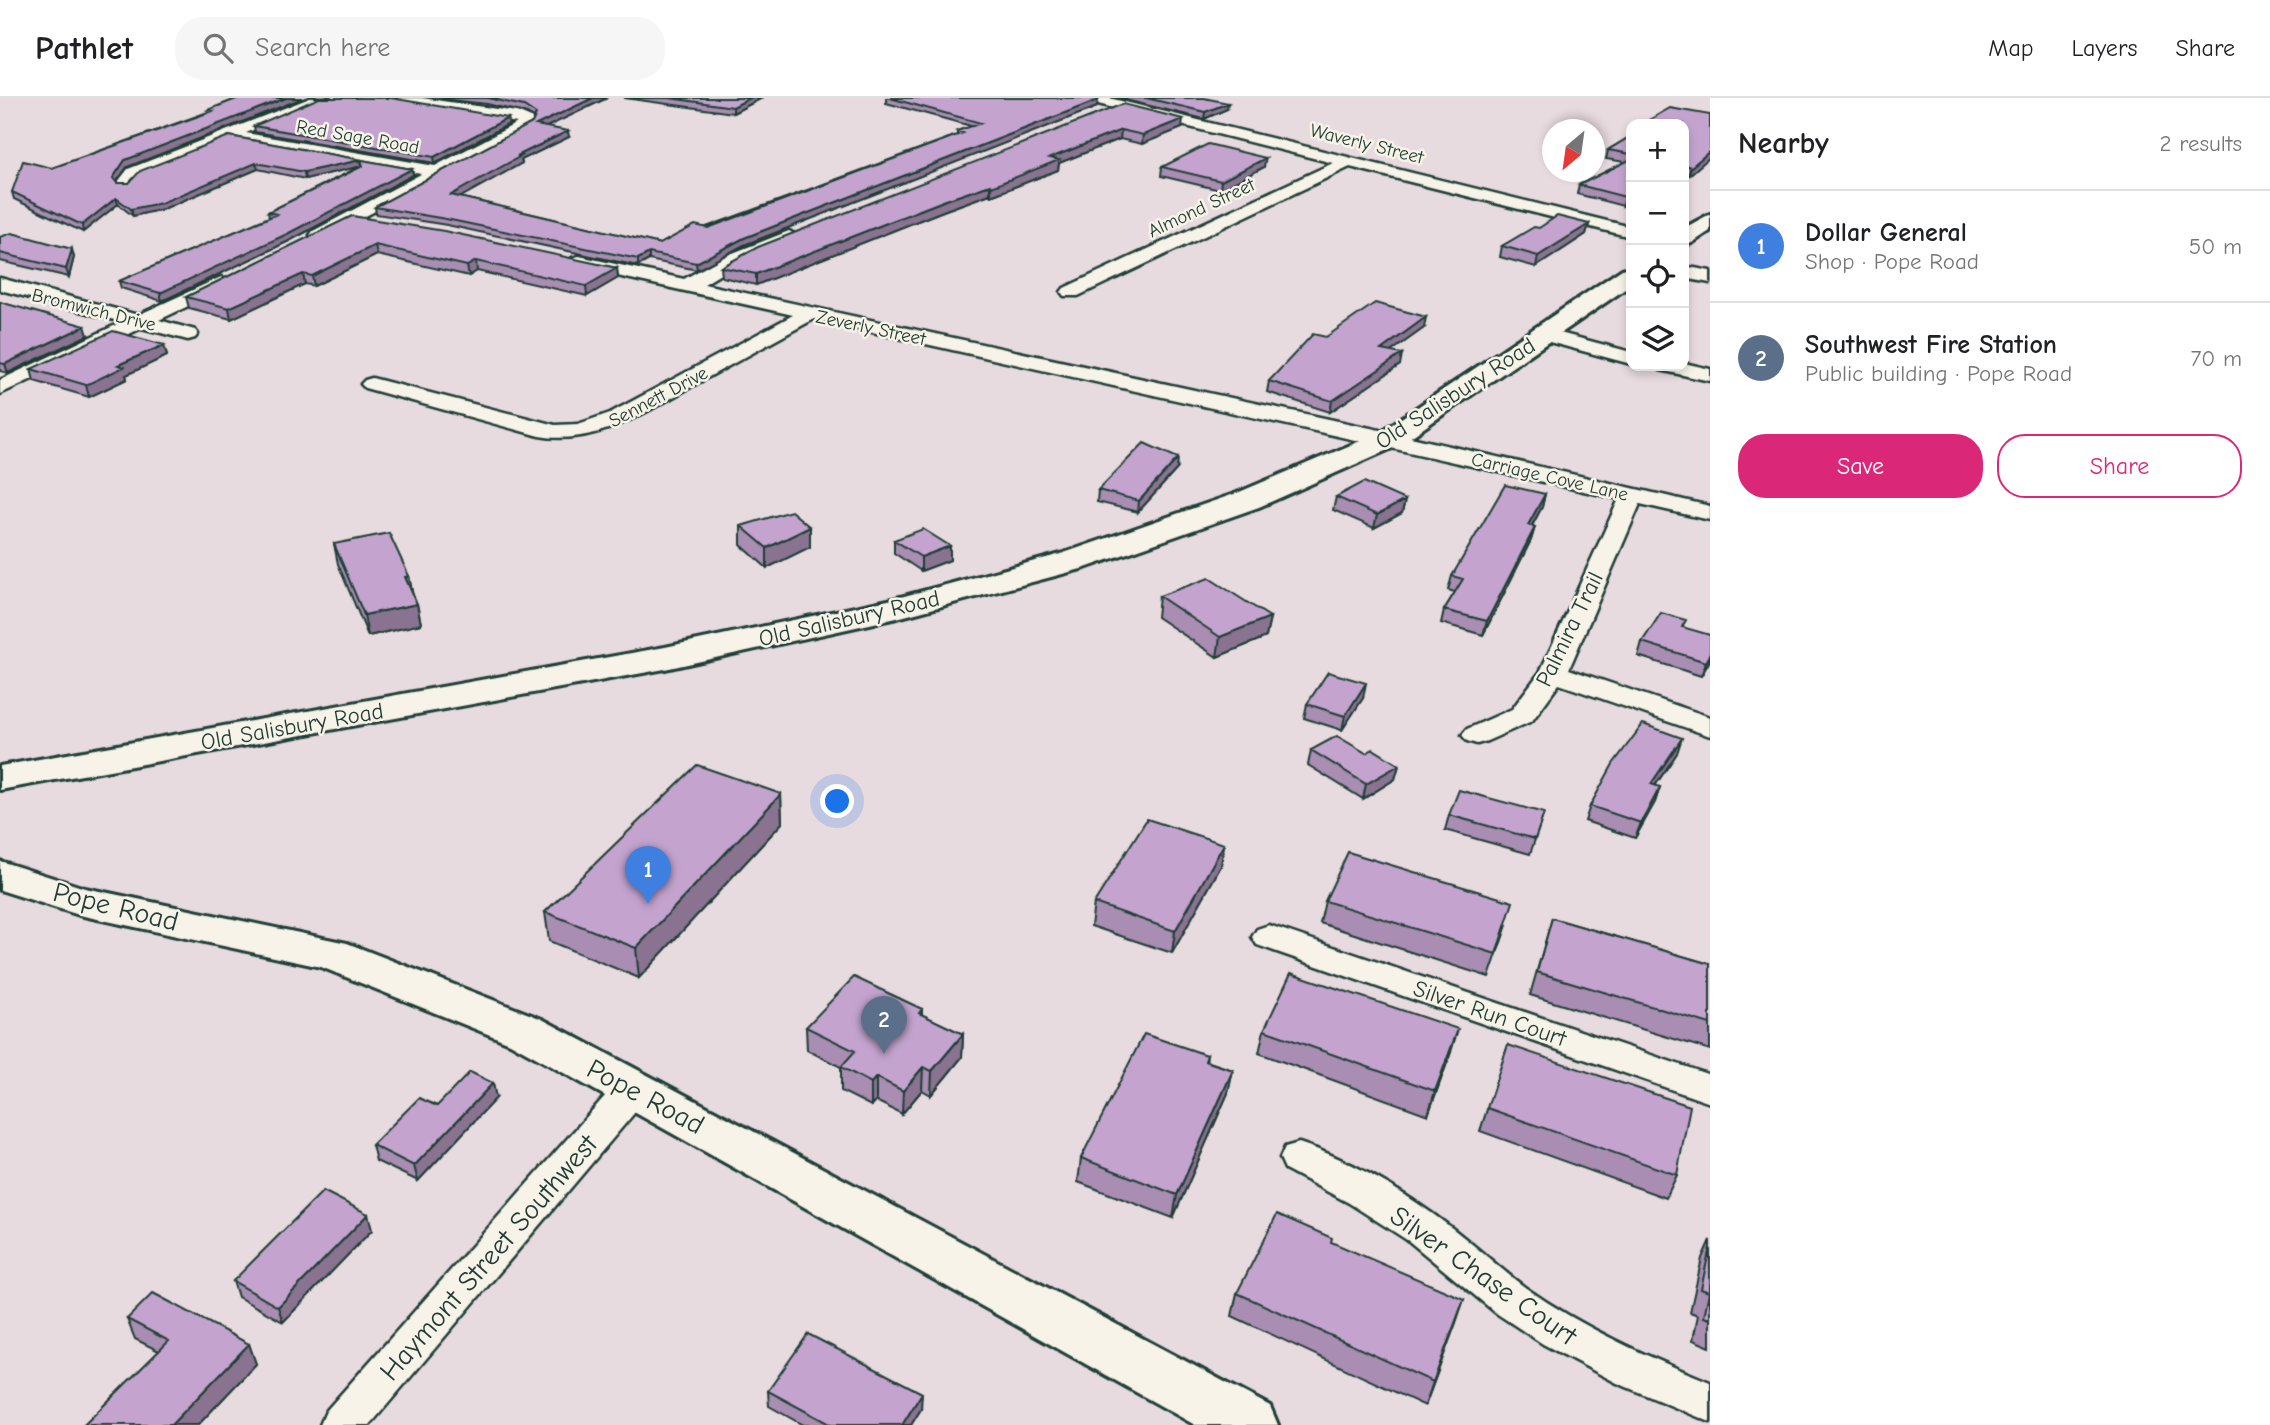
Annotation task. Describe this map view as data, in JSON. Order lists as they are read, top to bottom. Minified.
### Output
{"streets":{"main road":["Old Salisbury Road","Pope Road"],"street":["Red Sage Road","Waverly Street","Almond Street","Bromwich Drive","Zeverly Street","Sennett Drive","Carriage Cove Lane","Palmira Trail","Silver Run Court","Haymont Street Southwest","Silver Chase Court"]},"crossings":[["Waverly Street","Almond Street"],["Zeverly Street","Old Salisbury Road"],["Zeverly Street","Sennett Drive"],["Zeverly Street","Carriage Cove Lane"],["Old Salisbury Road","Carriage Cove Lane"],["Carriage Cove Lane","Palmira Trail"],["Pope Road","Haymont Street Southwest"]],"north":"bottom left","page":{"header":"Pathlet","search":"Search here","nav":["Map","Layers","Share"],"heading":["Nearby","2 results"],"map_buttons":["+","−"],"list":[{"mark":"1","name":"Dollar General","note":"Shop · Pope Road","value":"50 m"},{"mark":"2","name":"Southwest Fire Station","note":"Public building · Pope Road","value":"70 m"}],"buttons":["Save","Share"],"pins":["1","2"]}}
